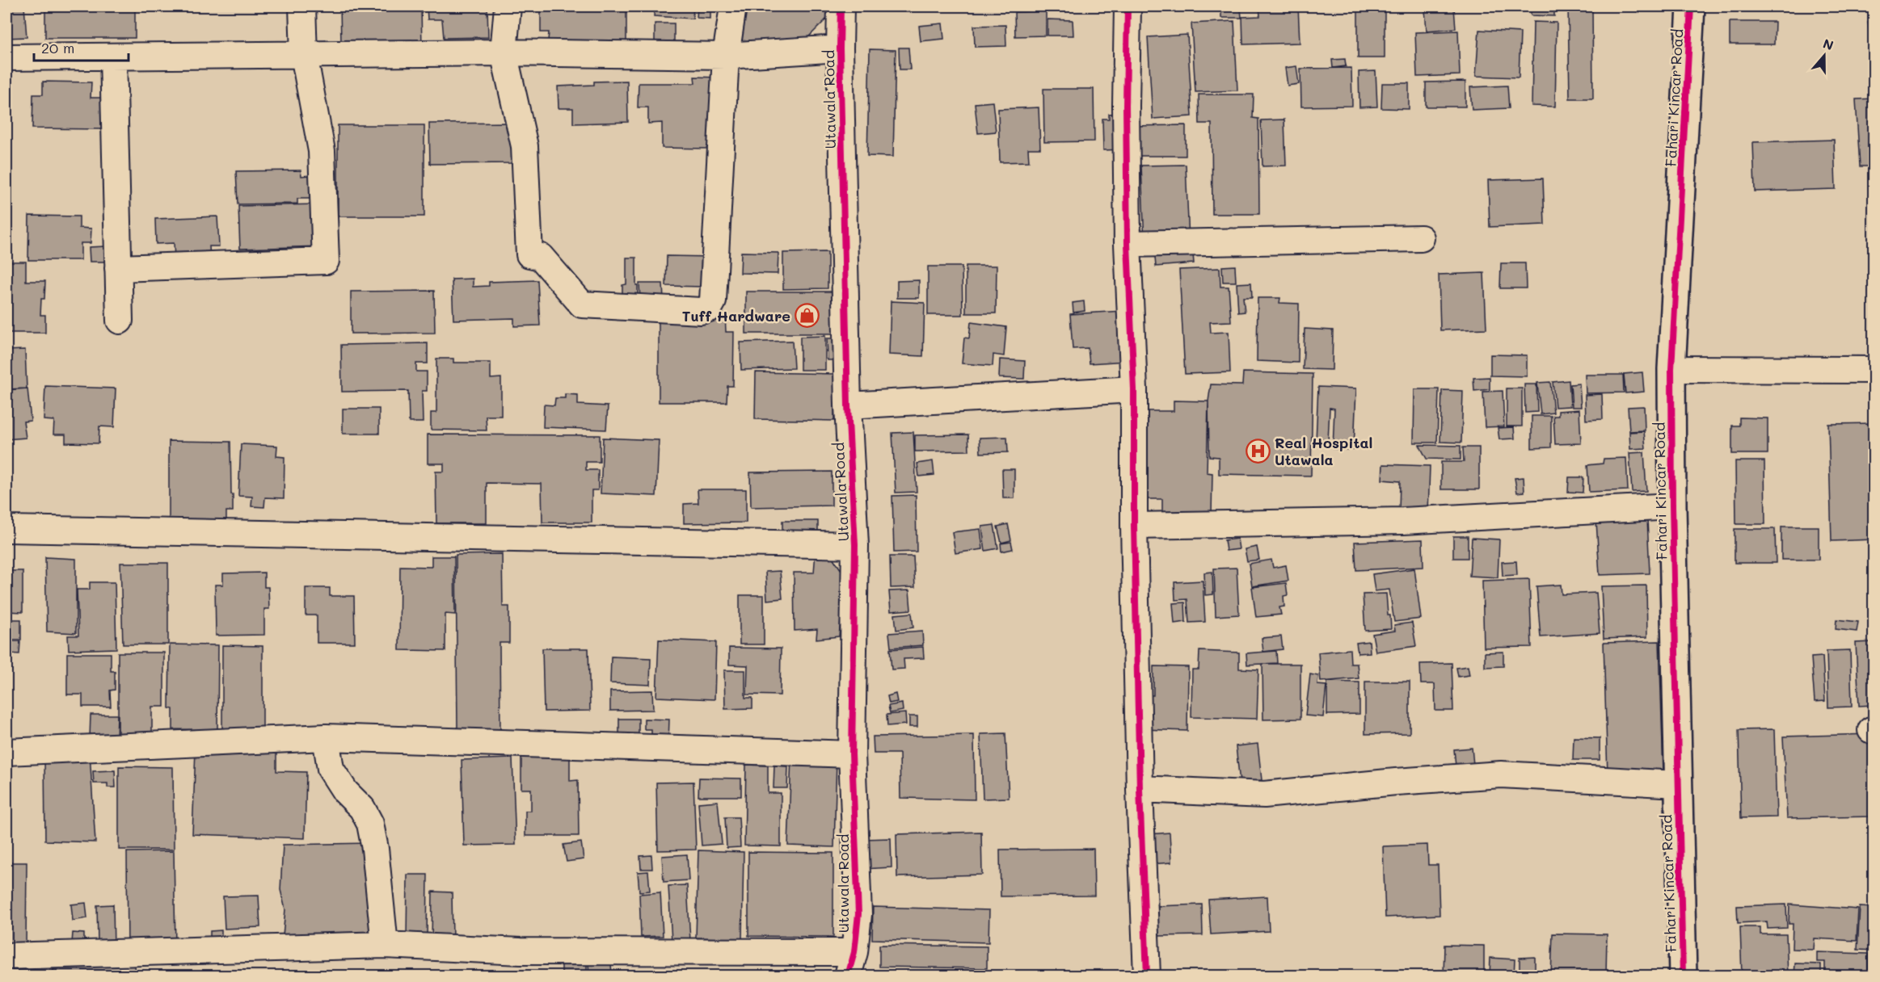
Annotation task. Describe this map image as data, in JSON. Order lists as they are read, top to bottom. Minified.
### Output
{"streets":{"street":["Fahari Kincar Road","Utawala Road"]},"places":{"shop":["Tuff Hardware"],"hospital":["Real Hospital Utawala"]},"scale_bar":"20 m","north":"top"}
